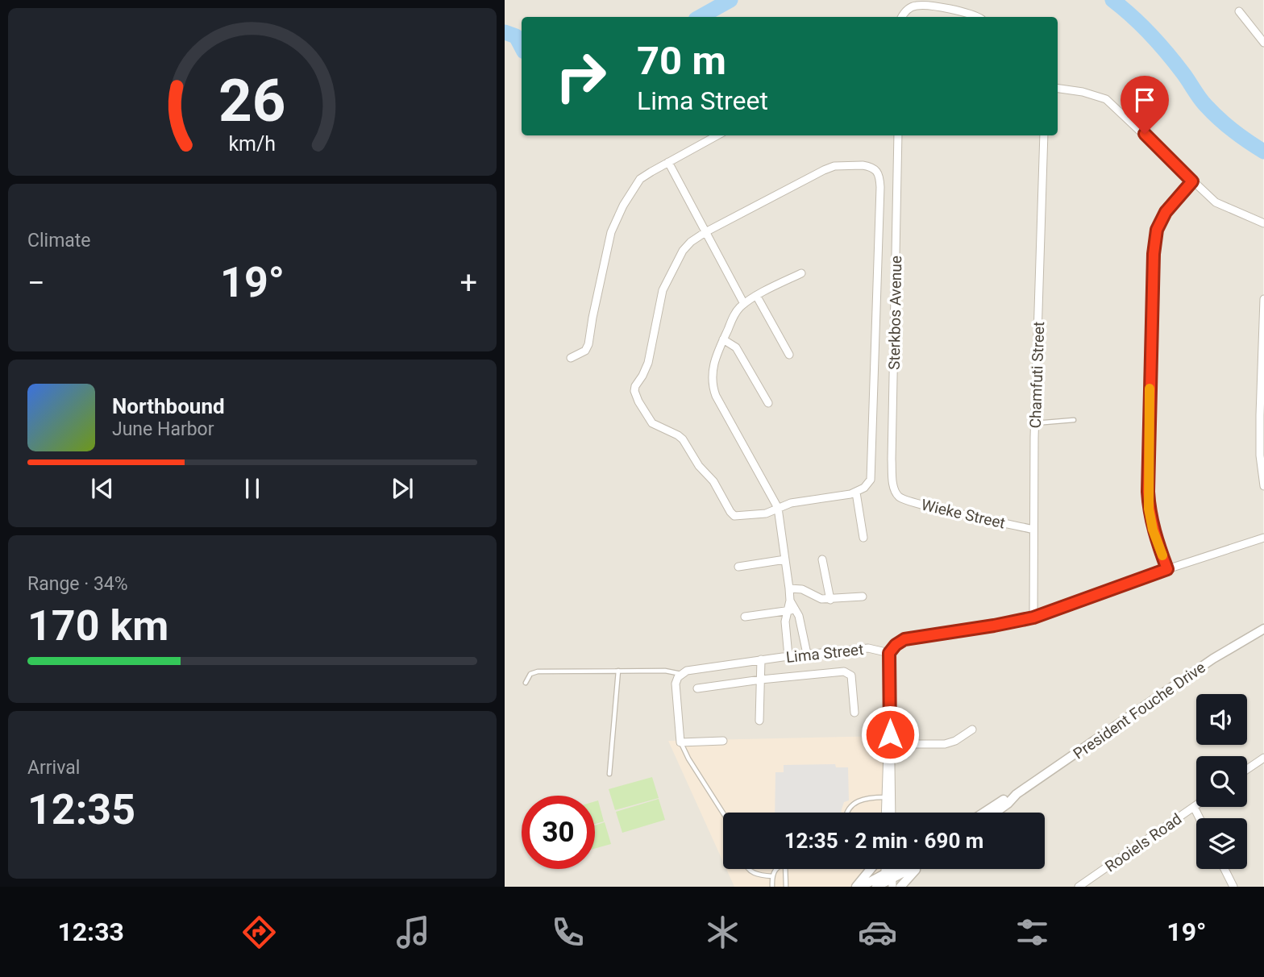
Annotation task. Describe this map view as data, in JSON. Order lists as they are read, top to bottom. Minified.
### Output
{"streets":{"street":["Sterkbos Avenue","Chamfuti Street","Wieke Street","Lima Street","President Fouche Drive","Rooiels Road"]},"crossings":[["Sterkbos Avenue","Wieke Street"],["Chamfuti Street","Wieke Street"]],"page":{"turn":["70 m","Lima Street"],"tile":["Climate",["Range · 34%","170 km"],["Arrival","12:35"]],"heat":["−","19°","+"],"song":["Northbound","June Harbor"],"limit":"30","trip":"12:35 · 2 min · 690 m","tabs":["12:33","19°"],"gauge":["26","km/h"]}}
